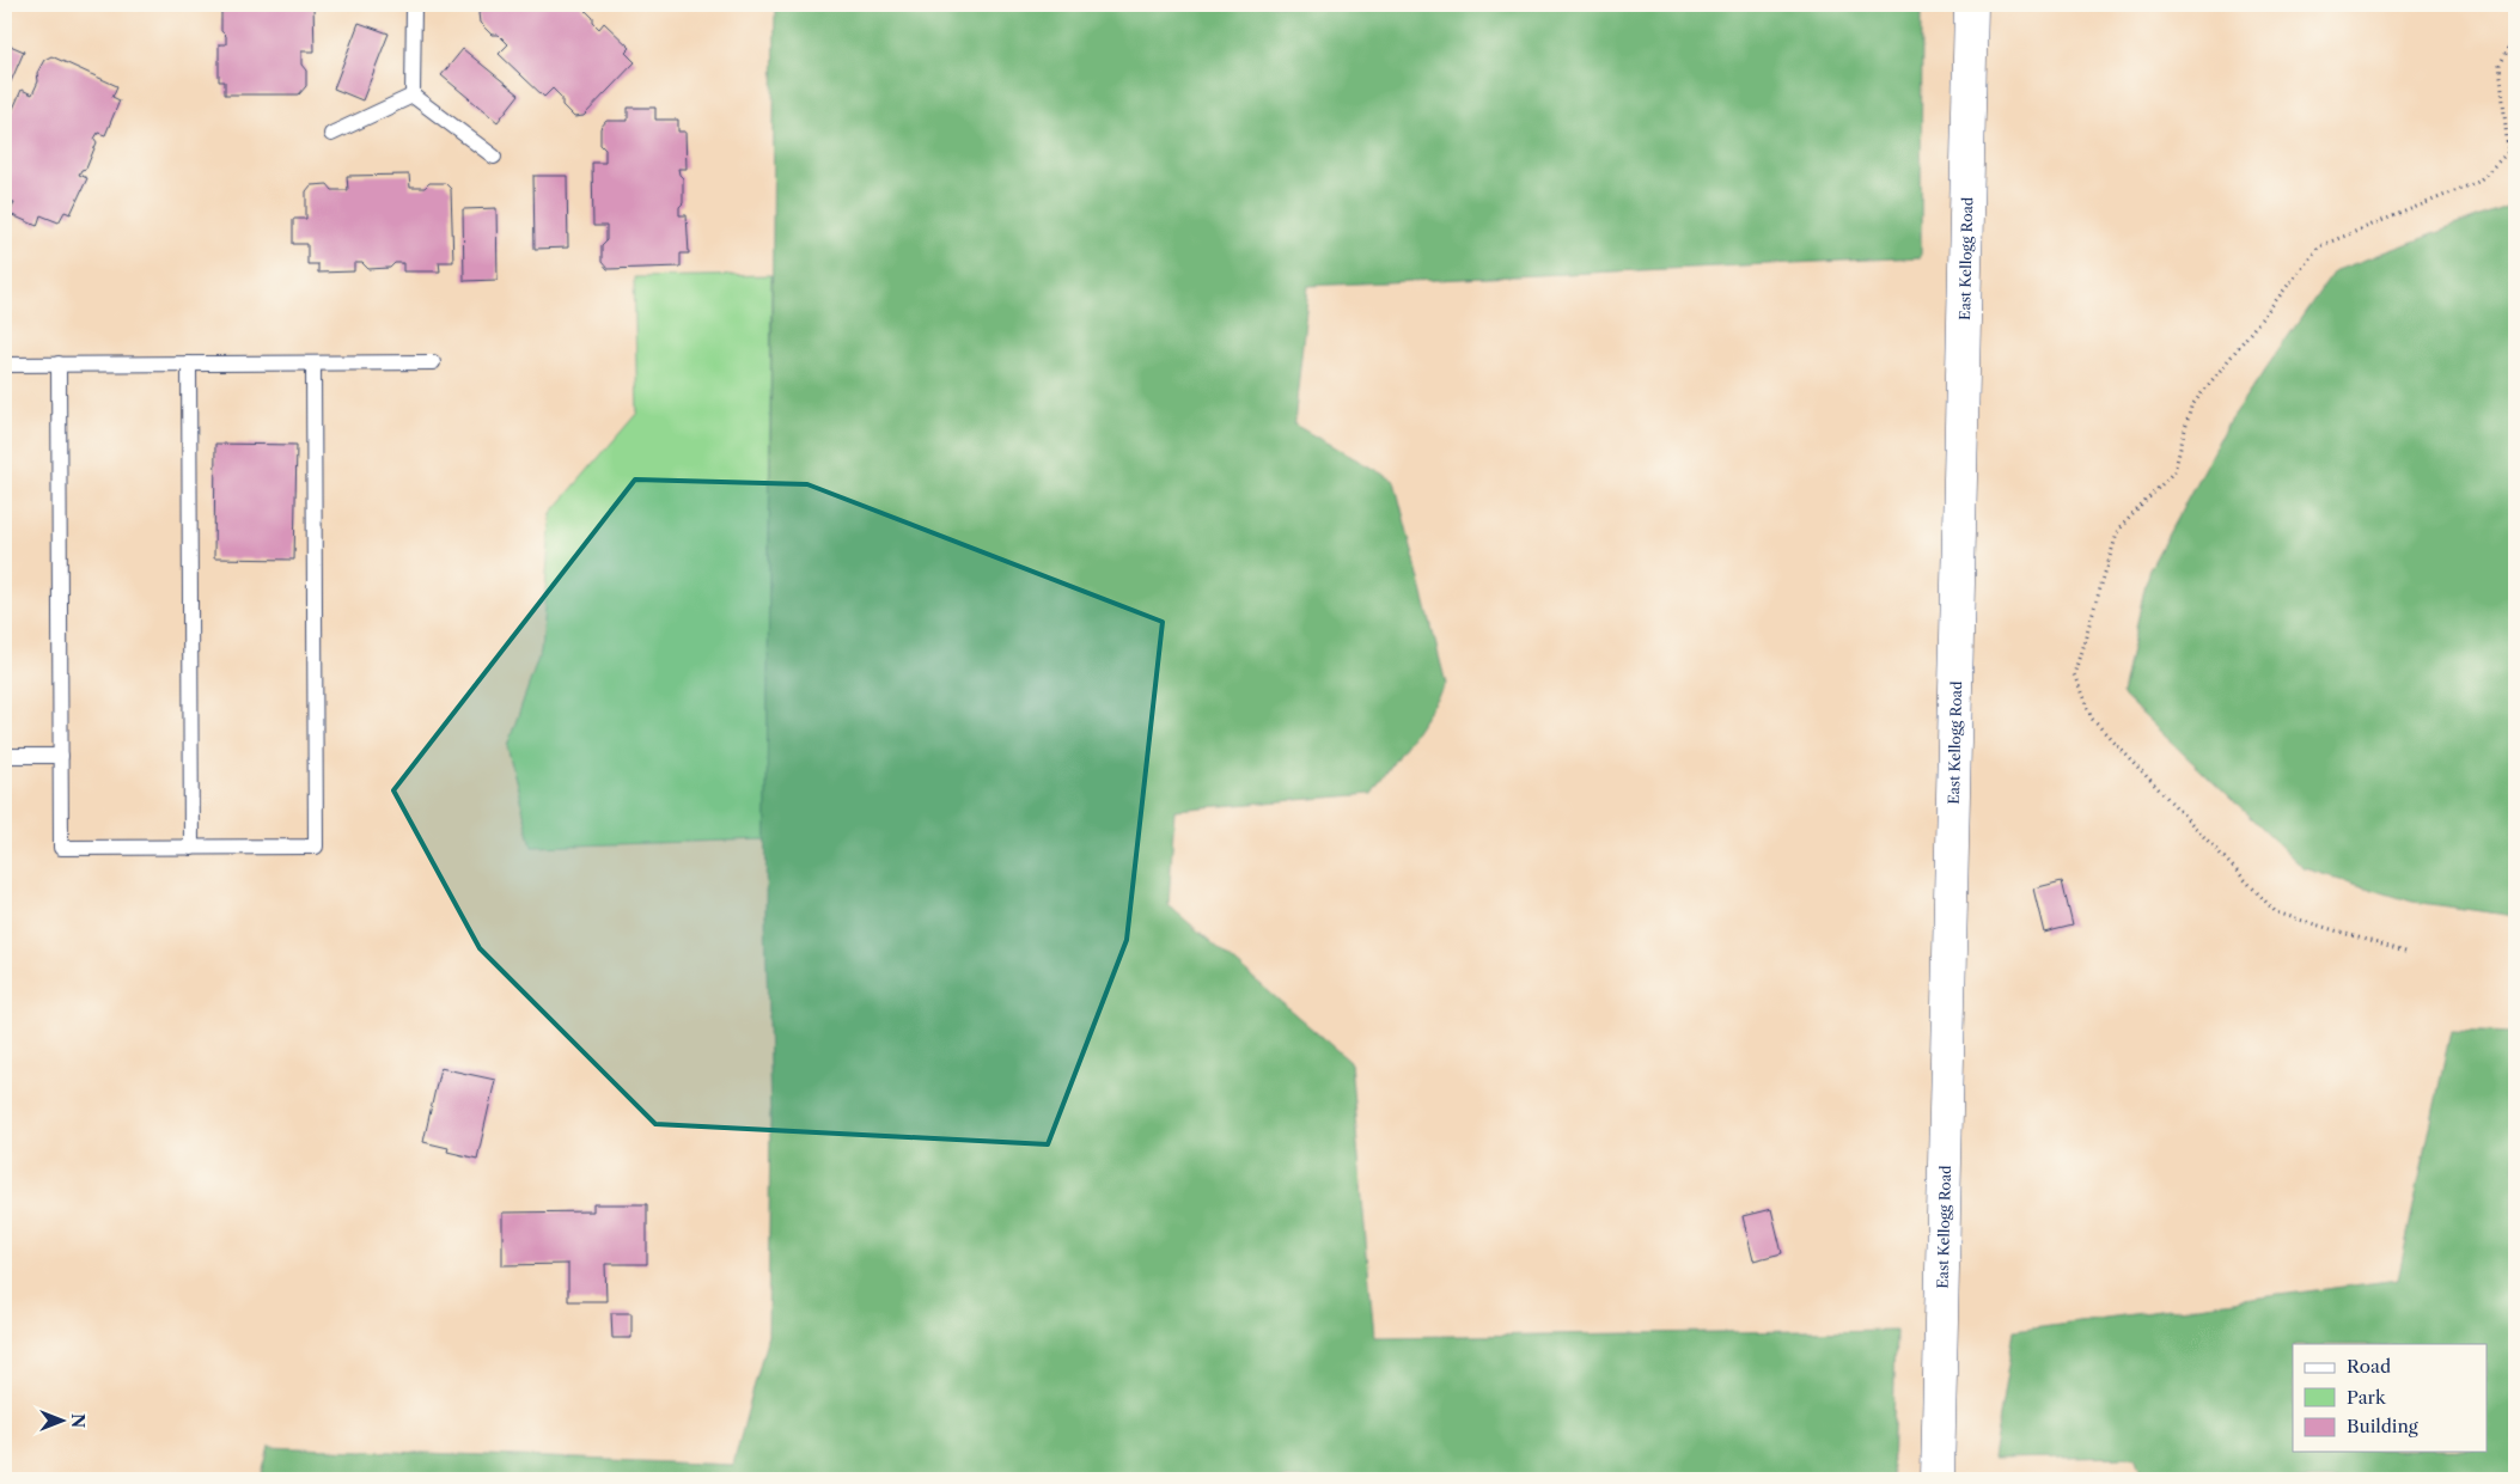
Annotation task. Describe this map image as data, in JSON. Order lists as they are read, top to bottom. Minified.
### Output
{"streets":{"street":["East Kellogg Road"]},"legend":["Road","Park","Building"],"north":"right"}
